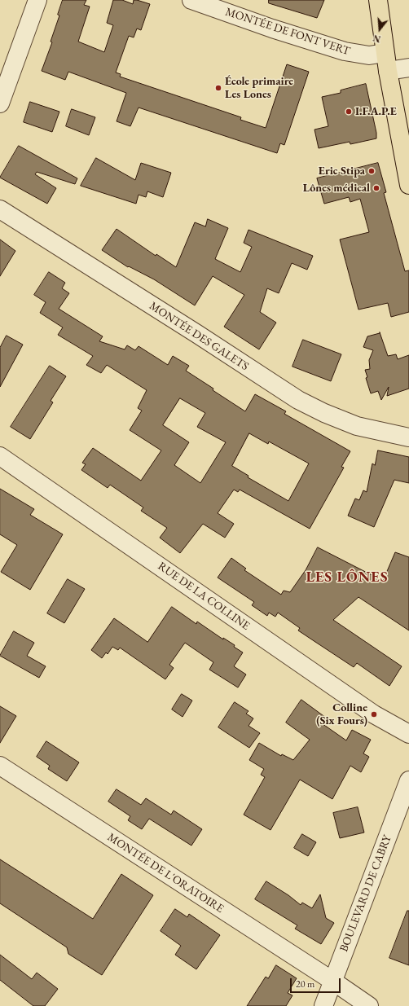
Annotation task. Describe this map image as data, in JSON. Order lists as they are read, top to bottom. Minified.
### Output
{"streets":{"street":["MONTÉE DE FONT VERT","MONTÉE DES GALETS","RUE DE LA COLLINE","MONTÉE DE L'ORATOIRE","BOULEVARD DE CABRY"]},"crossings":[["MONTÉE DE L'ORATOIRE","BOULEVARD DE CABRY"]],"districts":["LES LÔNES"],"places":["École primaire Les Lones","I.F.A.P.E","Eric Stipa","Lônes médical","Colline (Six Fours)"],"scale_bar":"20 m","north":"bottom"}
